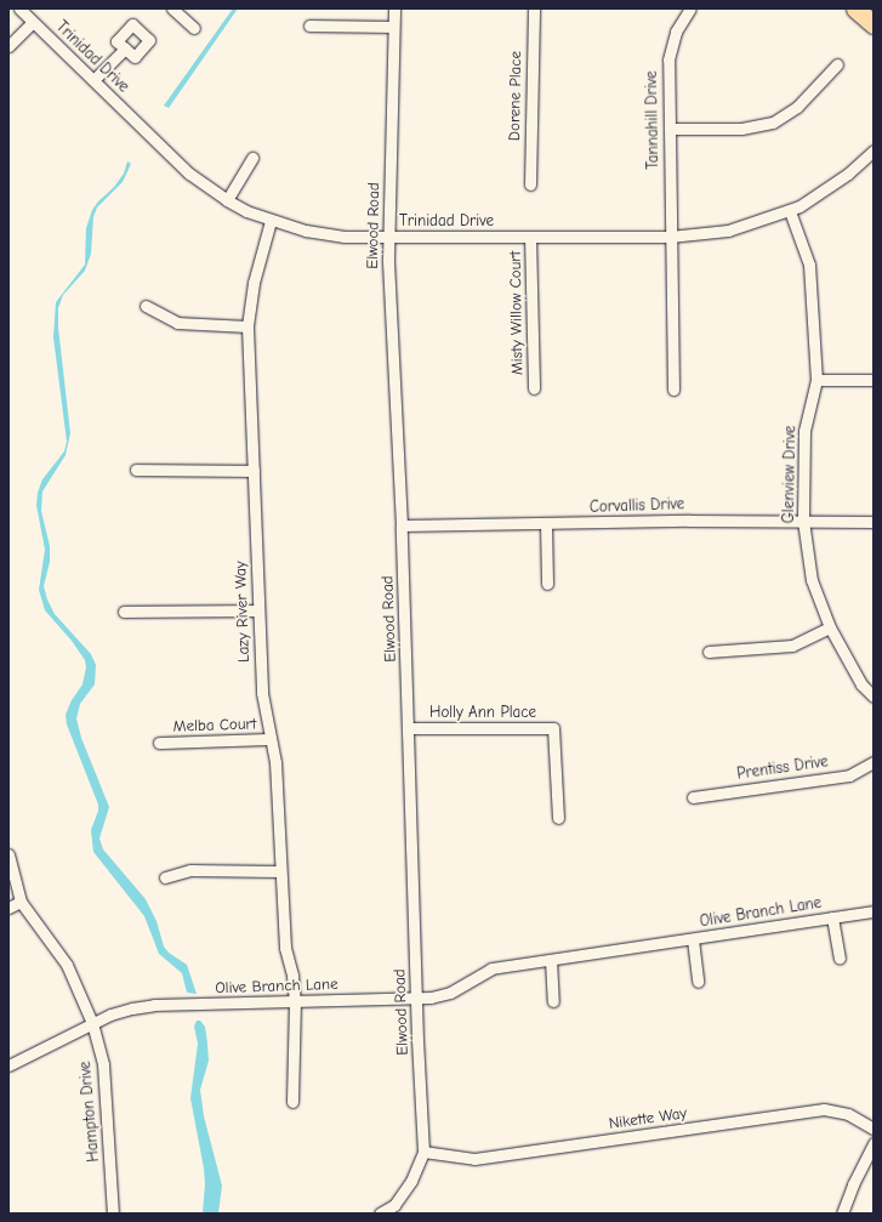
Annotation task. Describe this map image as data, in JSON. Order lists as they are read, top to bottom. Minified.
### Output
{"streets":{"street":["Trinidad Drive","Dorene Place","Tannahill Drive","Elwood Road","Misty Willow Court","Glenview Drive","Corvallis Drive","Lazy River Way","Holly Ann Place","Melba Court","Prentiss Drive","Olive Branch Lane","Hampton Drive","Nikette Way"]},"crossings":[["Trinidad Drive","Tannahill Drive"],["Trinidad Drive","Elwood Road"],["Trinidad Drive","Misty Willow Court"],["Trinidad Drive","Glenview Drive"],["Trinidad Drive","Lazy River Way"],["Elwood Road","Corvallis Drive"],["Elwood Road","Holly Ann Place"],["Elwood Road","Olive Branch Lane"],["Elwood Road","Nikette Way"],["Glenview Drive","Corvallis Drive"],["Lazy River Way","Melba Court"],["Lazy River Way","Olive Branch Lane"],["Olive Branch Lane","Hampton Drive"]]}
